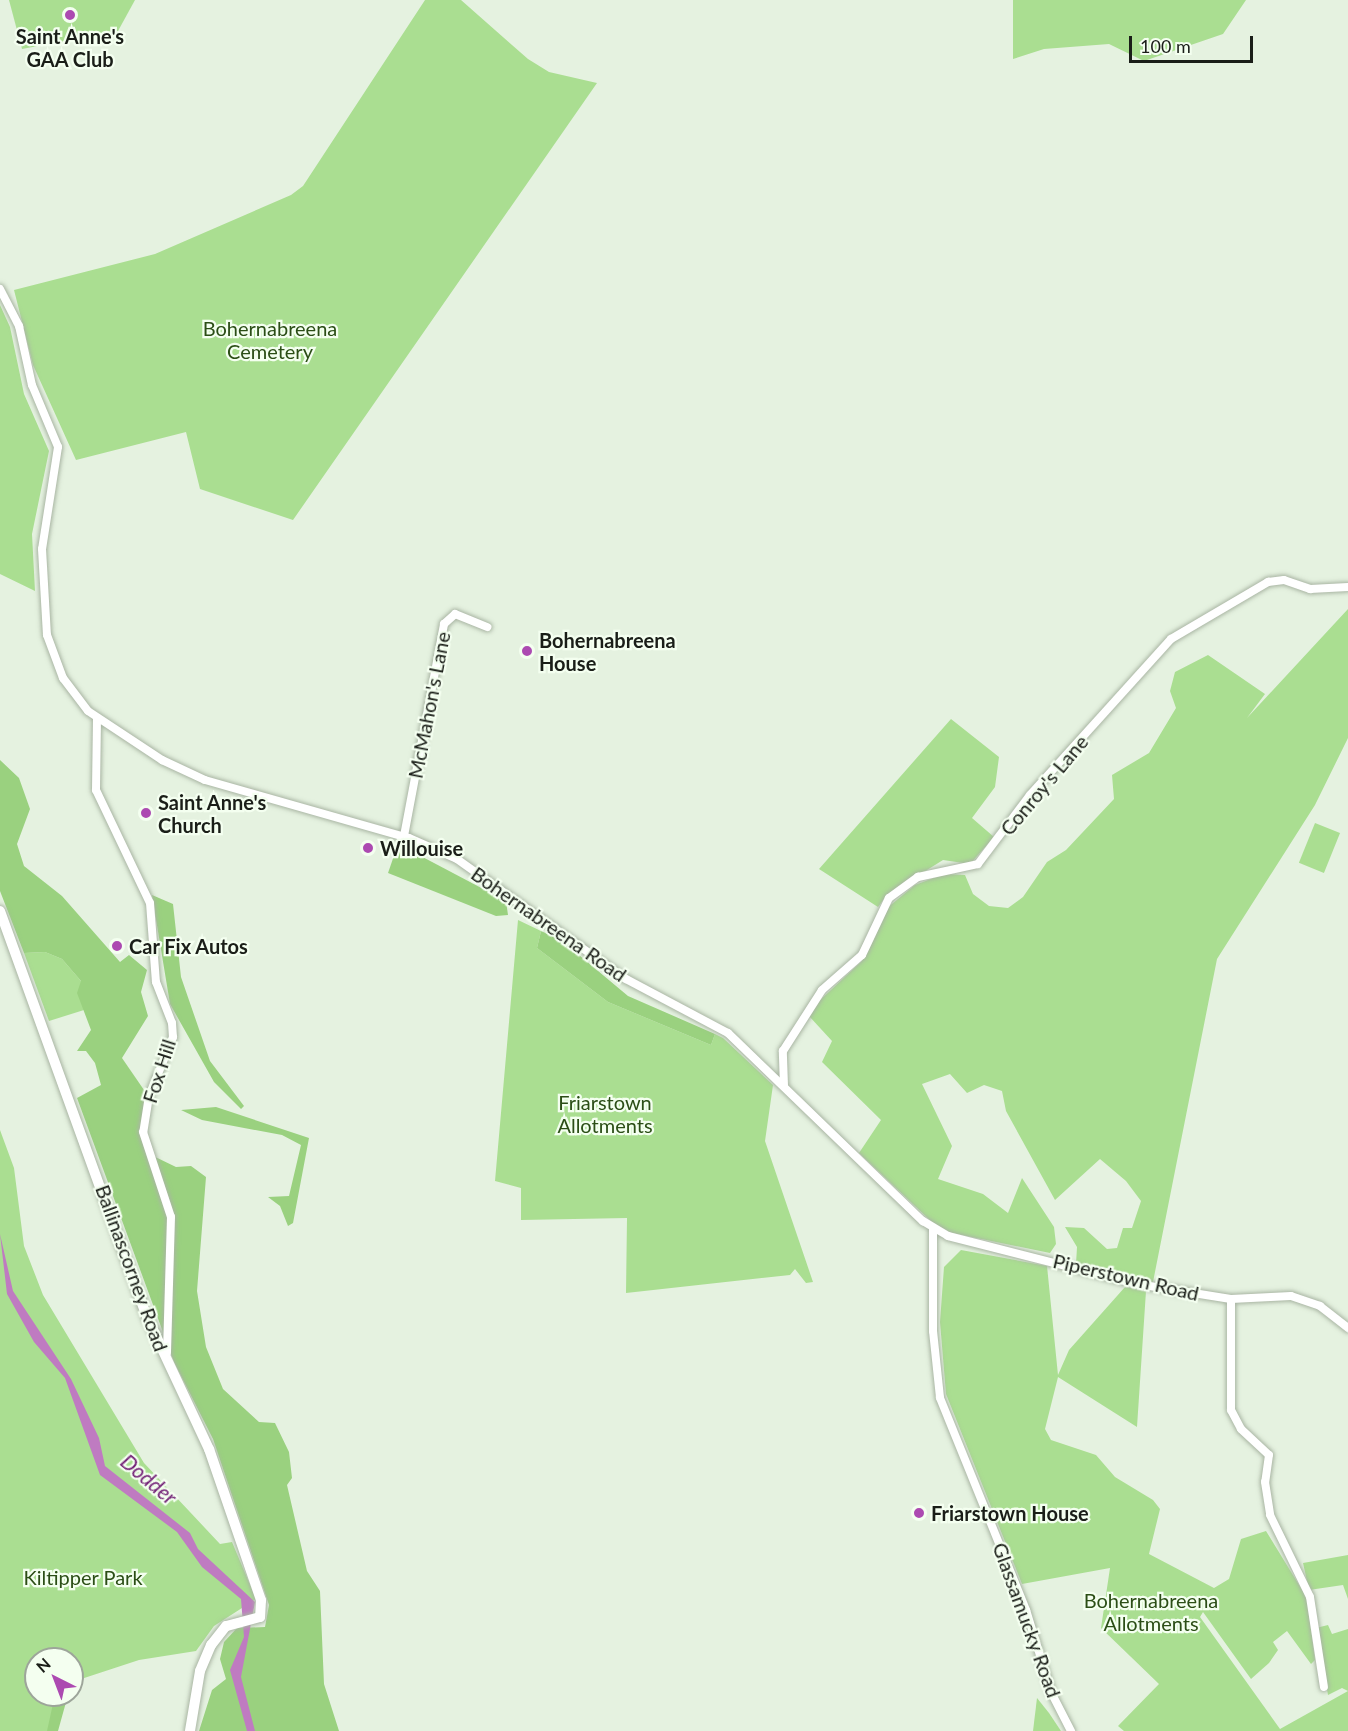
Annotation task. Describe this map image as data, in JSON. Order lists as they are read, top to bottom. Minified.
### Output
{"streets":{"main road":["Ballinascorney Road"],"street":["McMahon's Lane","Conroy's Lane","Bohernabreena Road","Fox Hill","Piperstown Road","Glassamucky Road"]},"crossings":[["McMahon's Lane","Bohernabreena Road"],["Conroy's Lane","Bohernabreena Road"],["Bohernabreena Road","Fox Hill"],["Bohernabreena Road","Piperstown Road"],["Bohernabreena Road","Glassamucky Road"],["Fox Hill","Ballinascorney Road"],["Piperstown Road","Glassamucky Road"]],"water":["Dodder"],"parks":["Bohernabreena Cemetery","Friarstown Allotments","Kiltipper Park","Bohernabreena Allotments"],"places":["Saint Anne's GAA Club","Bohernabreena House","Saint Anne's Church","Willouise","Car Fix Autos","Friarstown House"],"scale_bar":"100 m","north":"top left"}
